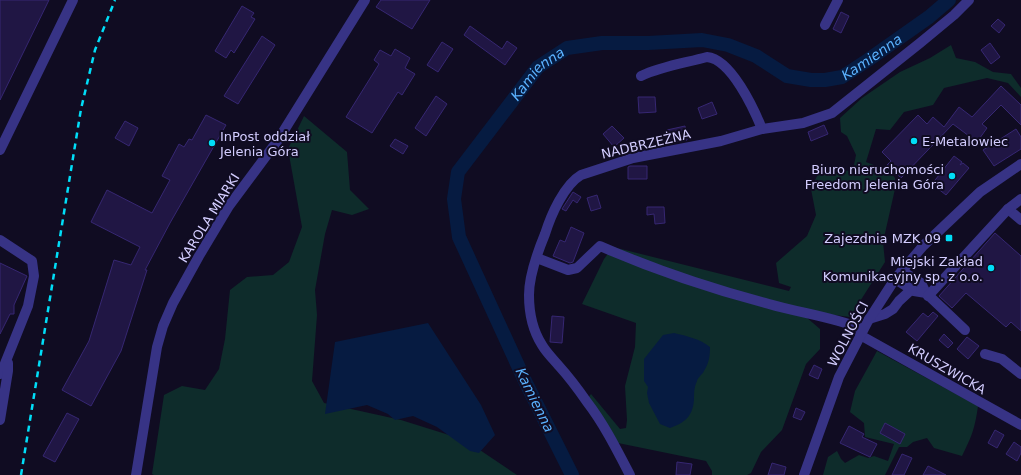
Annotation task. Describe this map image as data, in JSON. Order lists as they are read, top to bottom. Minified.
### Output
{"streets":{"street":["NADBRZEŻNA","KAROLA MIARKI","WOLNOŚCI","KRUSZWICKA"]},"crossings":[["NADBRZEŻNA","KRUSZWICKA"],["WOLNOŚCI","KRUSZWICKA"]],"water":["Kamienna"],"places":{"other":["E-Metalowiec","InPost oddział Jelenia Góra","Biuro nieruchomości Freedom Jelenia Góra","Miejski Zakład Komunikacyjny sp. z o.o."],"transit":["Zajezdnia MZK 09"]}}
